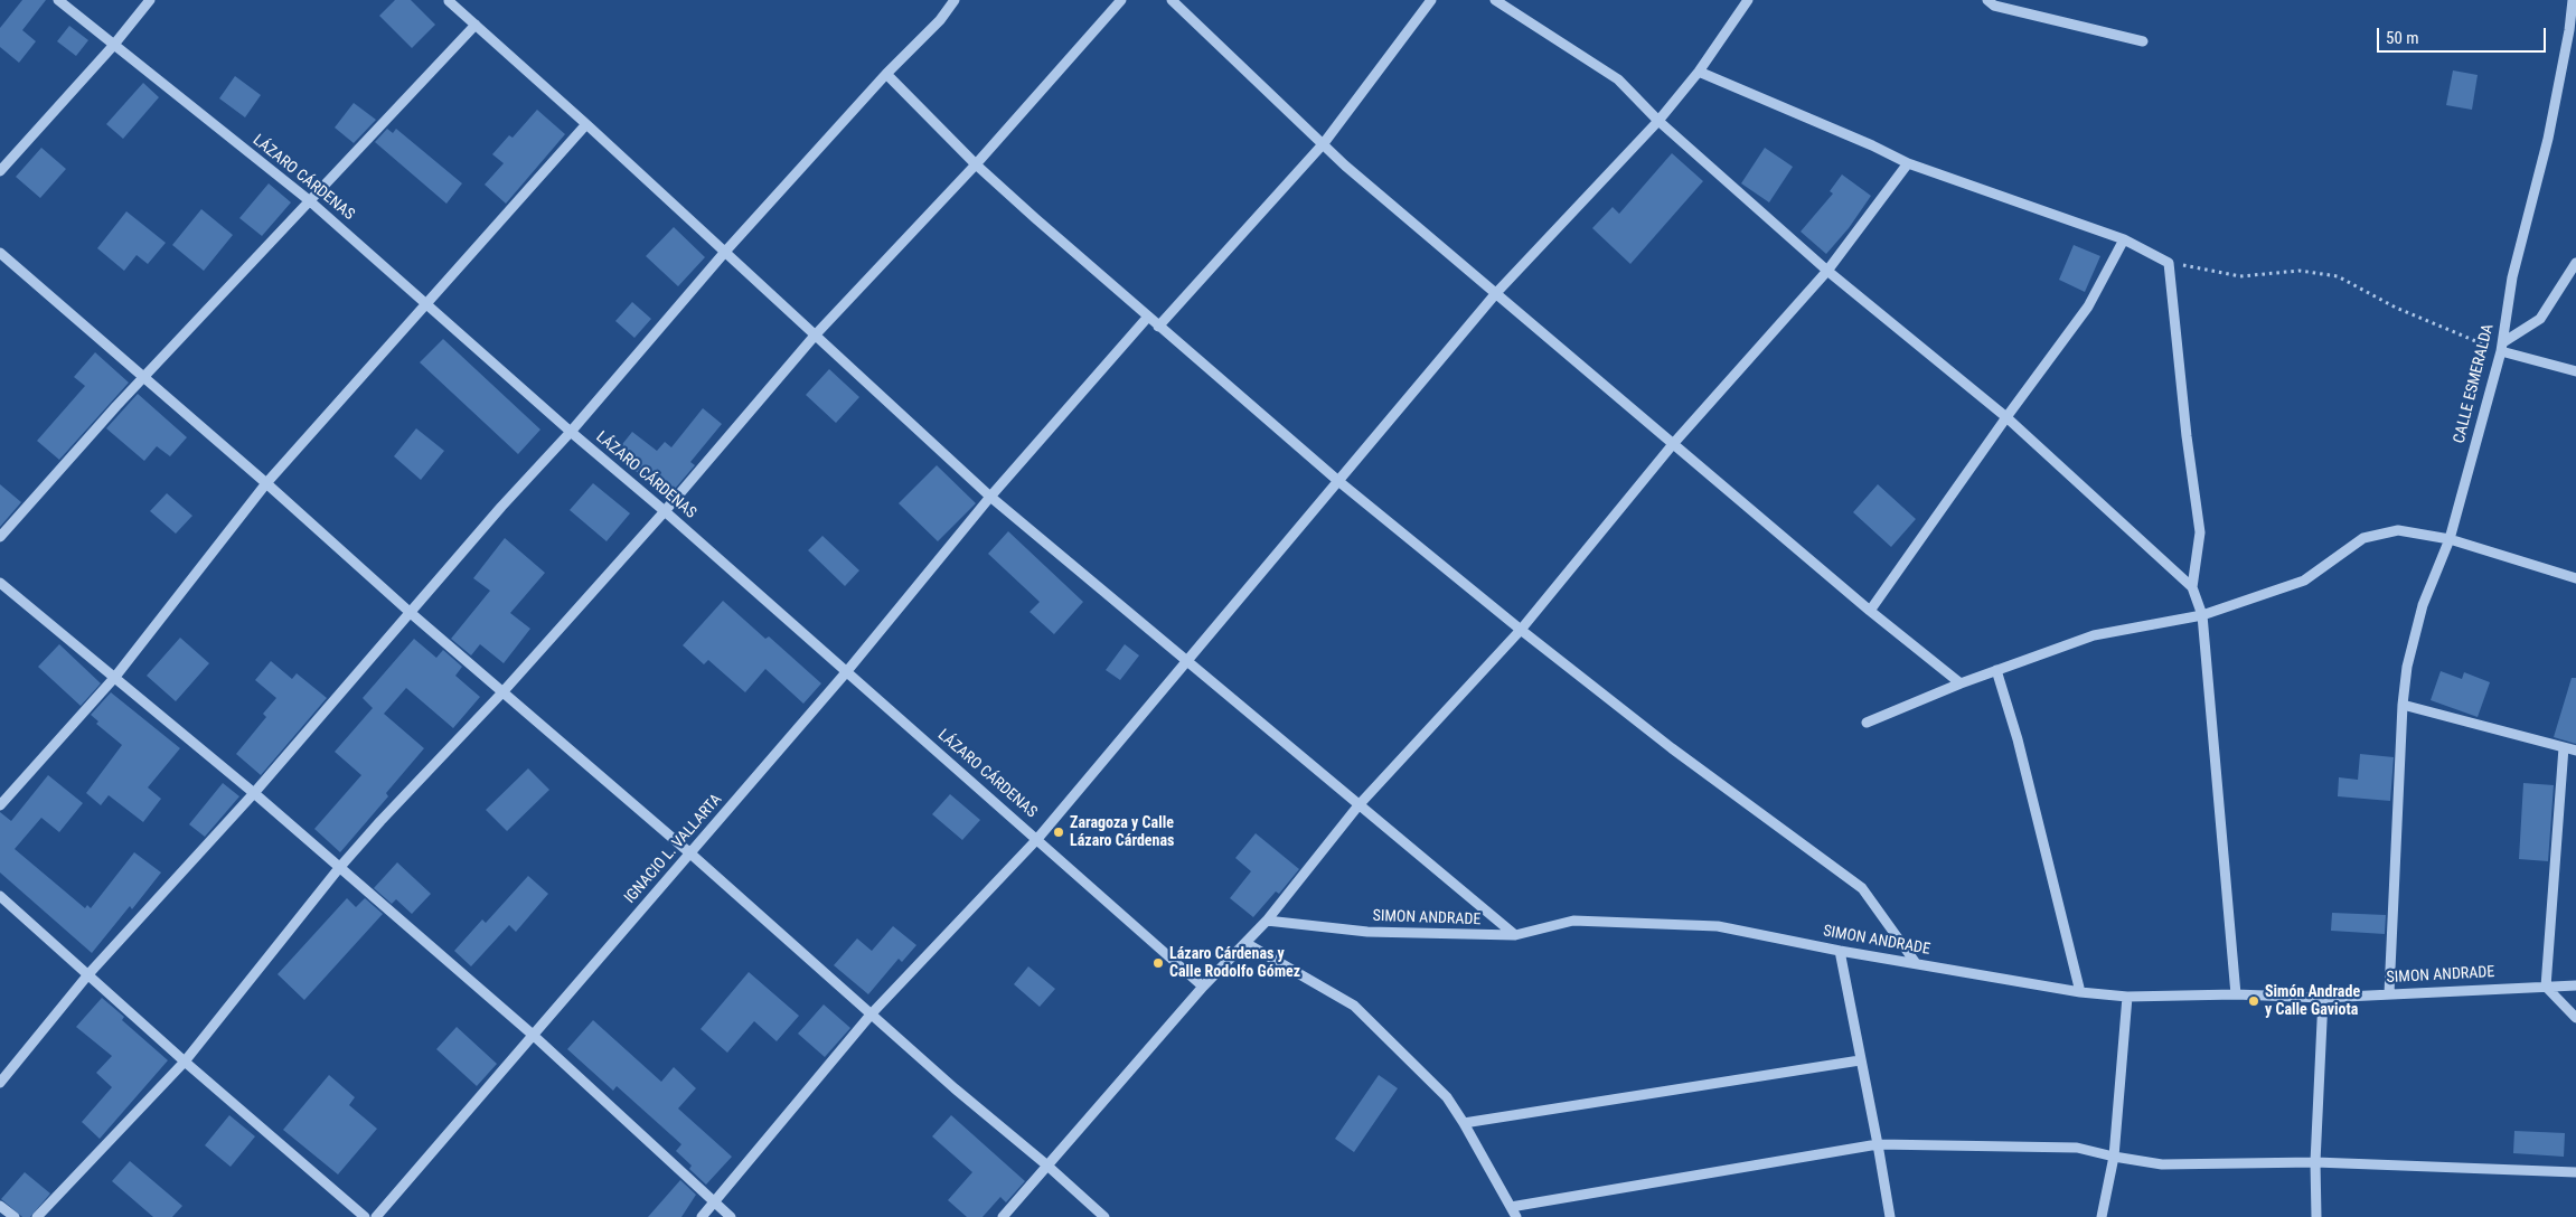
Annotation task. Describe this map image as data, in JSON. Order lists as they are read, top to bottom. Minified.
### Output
{"streets":{"street":["LÁZARO CÁRDENAS","CALLE ESMERALDA","IGNACIO L. VALLARTA","SIMON ANDRADE"]},"crossings":[["LÁZARO CÁRDENAS","IGNACIO L. VALLARTA"],["CALLE ESMERALDA","SIMON ANDRADE"]],"places":["Zaragoza y Calle Lázaro Cárdenas","Lázaro Cárdenas y Calle Rodolfo Gómez","Simón Andrade y Calle Gaviota"],"scale_bar":"50 m"}
